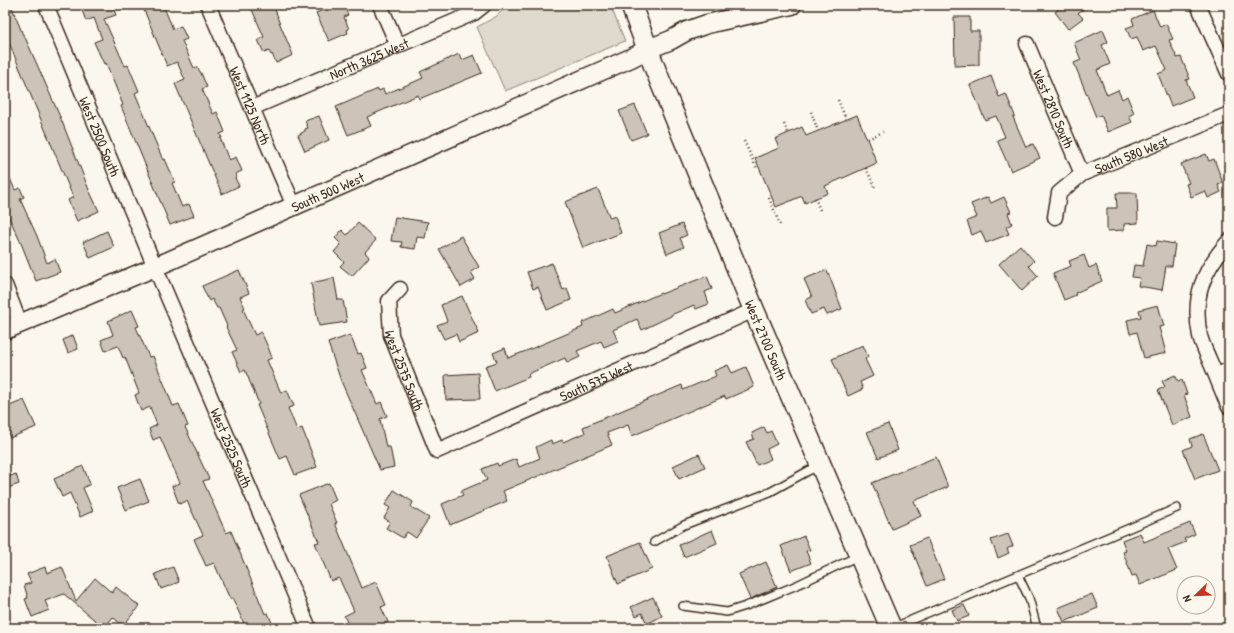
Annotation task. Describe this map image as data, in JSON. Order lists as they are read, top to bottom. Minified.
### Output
{"streets":{"main road":["West 2700 South"],"street":["North 3625 West","West 1125 North","West 2810 South","West 2500 South","South 580 West","South 500 West","West 2575 South","South 575 West","West 2525 South"]},"crossings":[["North 3625 West","West 1125 North"],["West 1125 North","South 500 West"],["West 2810 South","South 580 West"],["West 2500 South","South 500 West"],["West 2500 South","West 2525 South"],["South 500 West","West 2700 South"],["South 500 West","West 2525 South"],["West 2700 South","South 575 West"],["West 2575 South","South 575 West"]],"north":"bottom left"}
